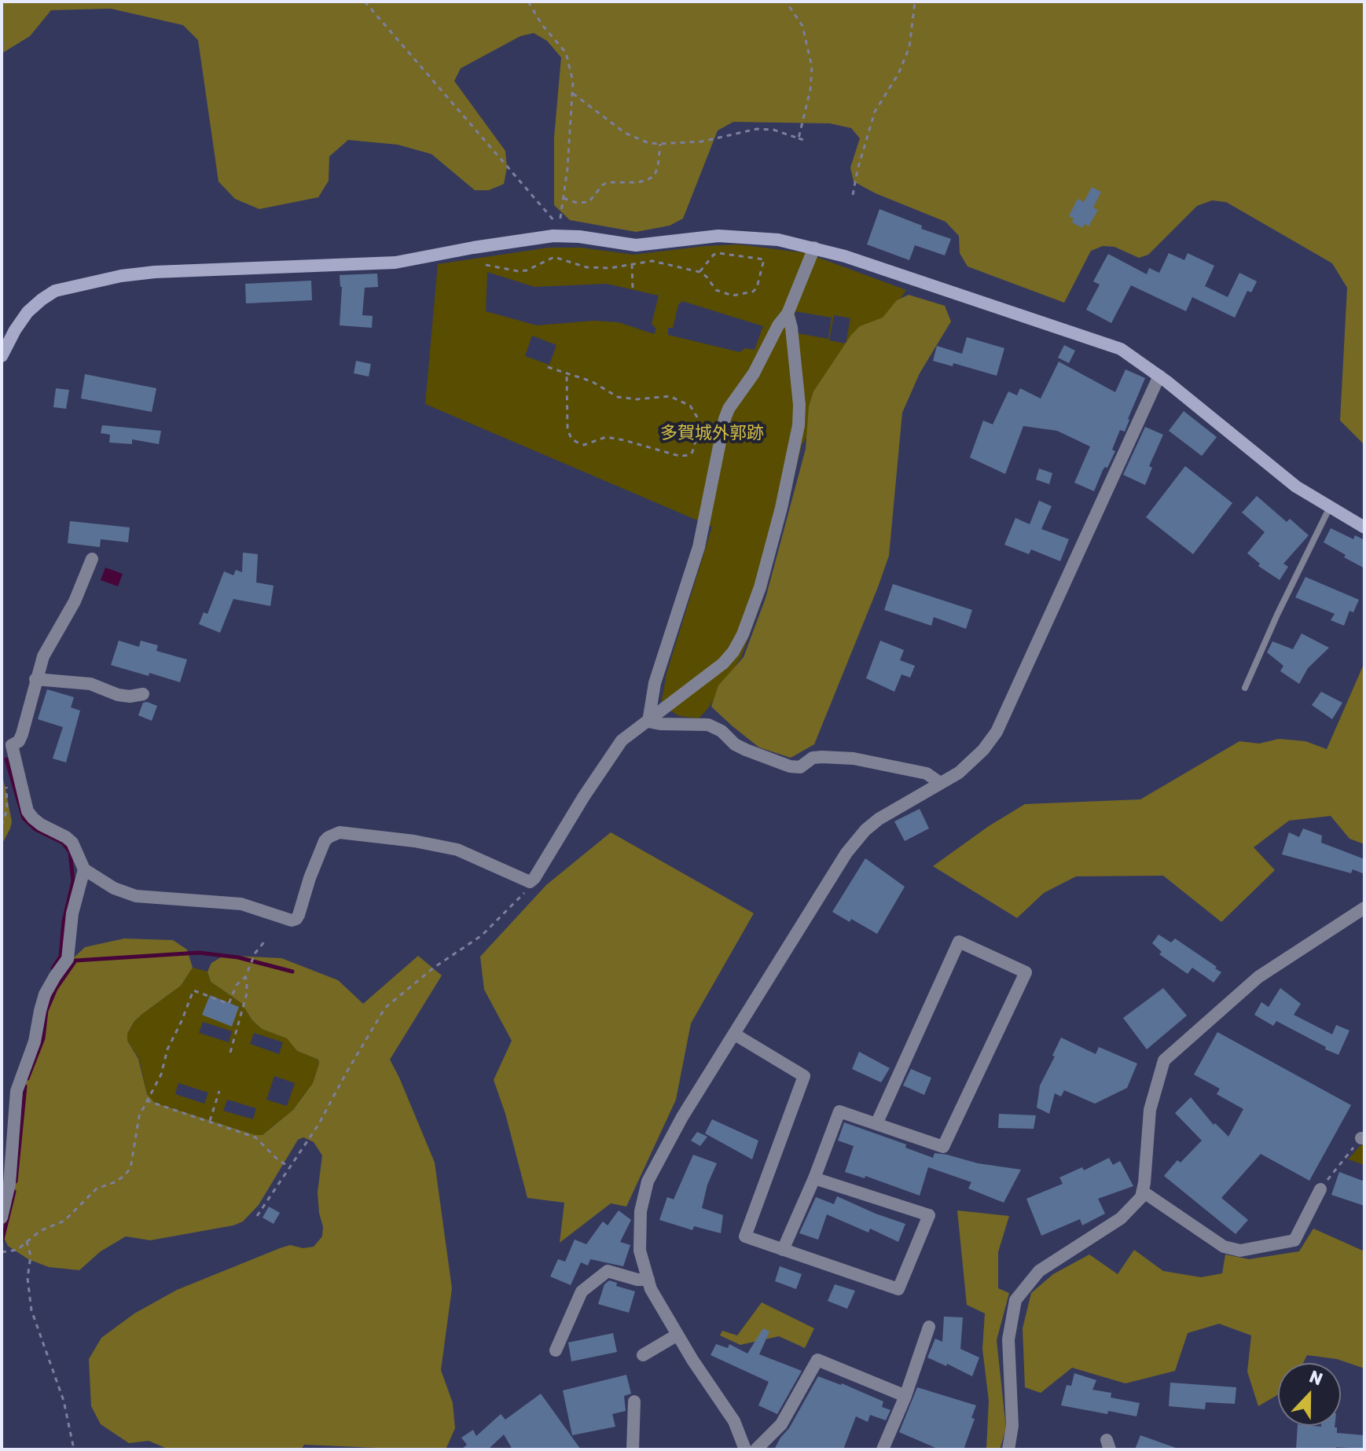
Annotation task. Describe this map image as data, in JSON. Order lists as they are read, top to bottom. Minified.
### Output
{"parks":["多賀城外郭跡"],"north":"top"}
